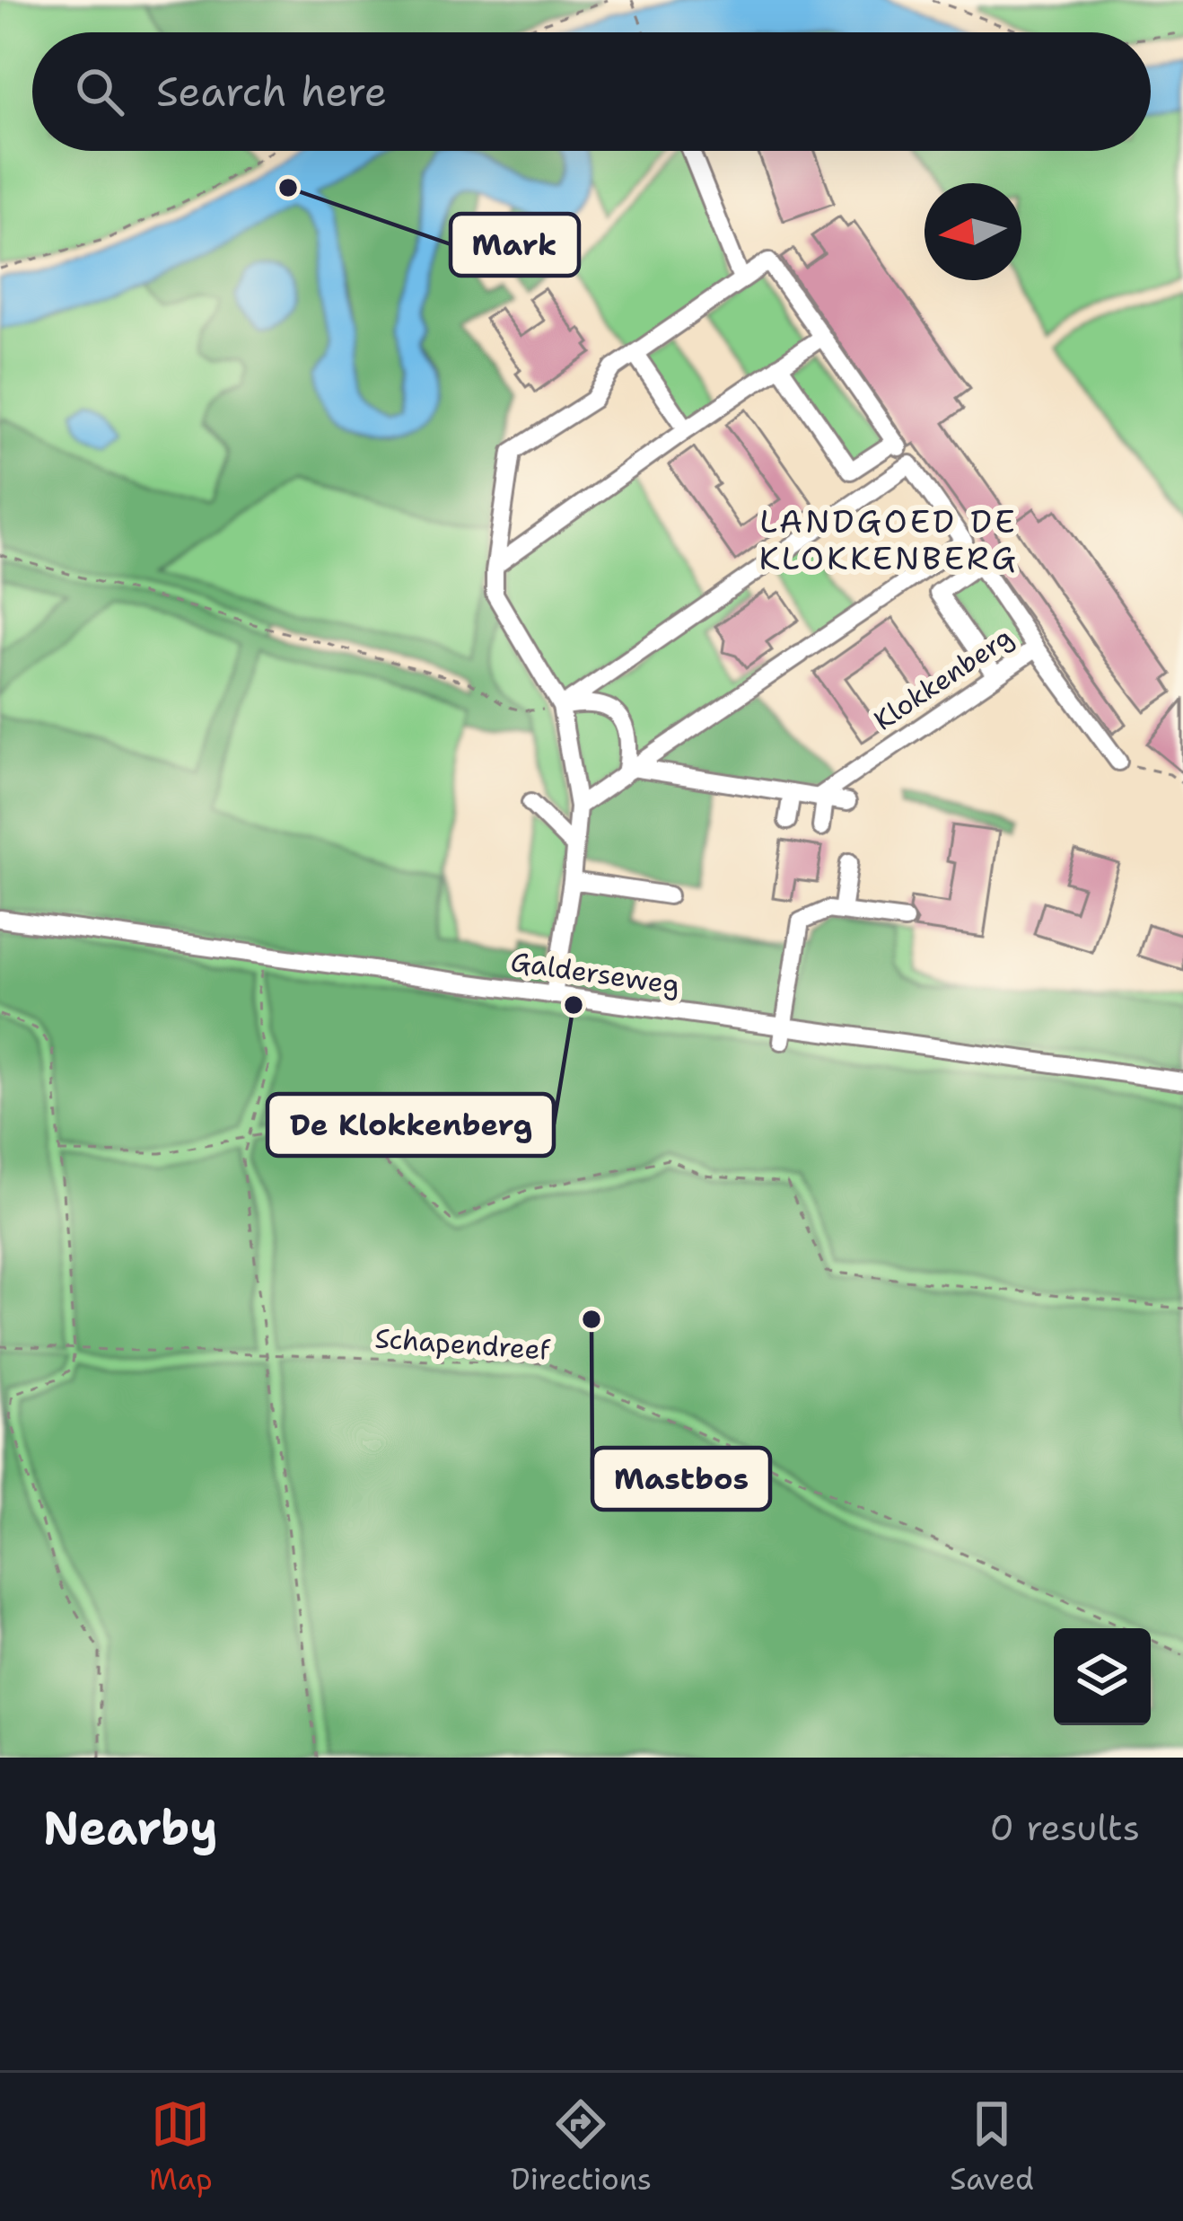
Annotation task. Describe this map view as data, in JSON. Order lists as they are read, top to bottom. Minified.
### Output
{"streets":{"street":["Klokkenberg","Galderseweg"],"path":["Schapendreef"]},"districts":["LANDGOED DE KLOKKENBERG"],"places":["Mark","De Klokkenberg","Mastbos"],"north":"left","page":{"search":"Search here","heading":["Nearby","0 results"],"nav":["Map","Directions","Saved"]}}
